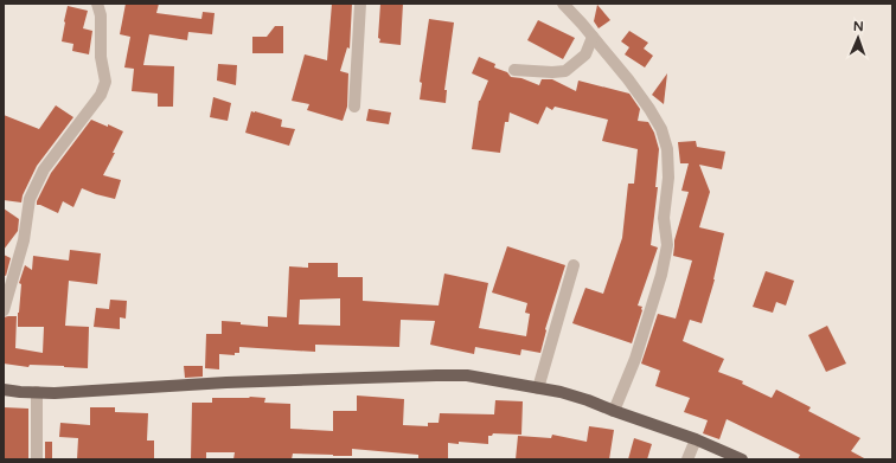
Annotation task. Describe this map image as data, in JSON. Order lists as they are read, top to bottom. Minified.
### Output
{"north":"top"}
